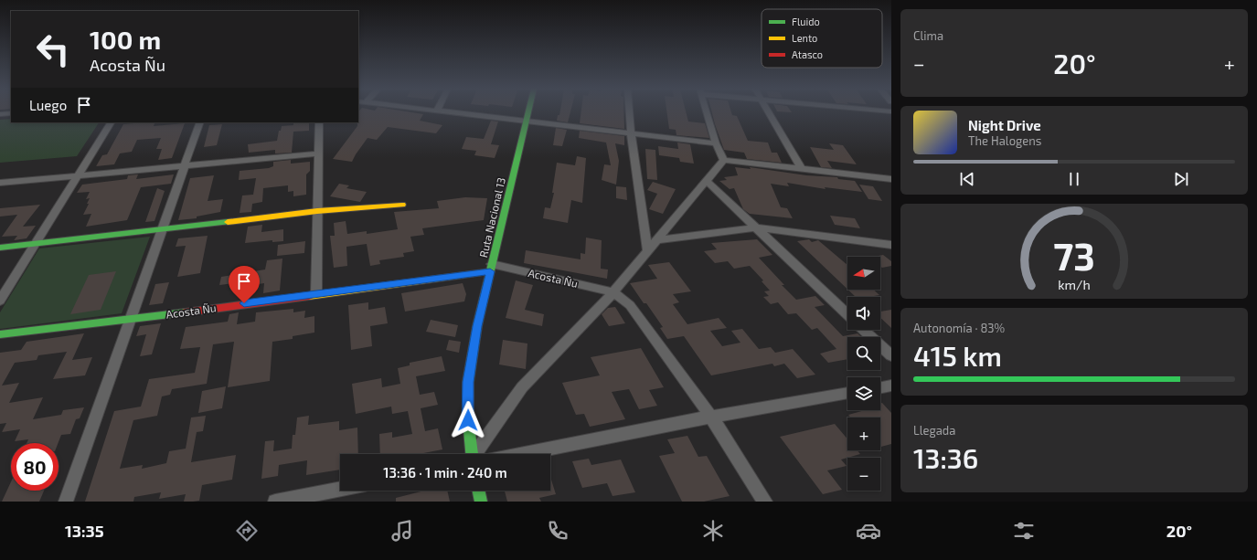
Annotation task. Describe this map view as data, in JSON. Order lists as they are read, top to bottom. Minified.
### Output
{"streets":{"main road":["Ruta Nacional 13","Acosta Ñu"]},"crossings":[["Ruta Nacional 13","Acosta Ñu"]],"legend":["Fluido","Lento","Atasco"],"north":"left","page":{"tile":["Clima",["Autonomía · 83%","415 km"],["Llegada","13:36"]],"turn":["100 m","Acosta Ñu"],"heat":["−","20°","+"],"then":"Luego","song":["Night Drive","The Halogens"],"map_buttons":["+","−"],"limit":"80","trip":"13:36 · 1 min · 240 m","tabs":["13:35","20°"],"gauge":["73","km/h"]}}
